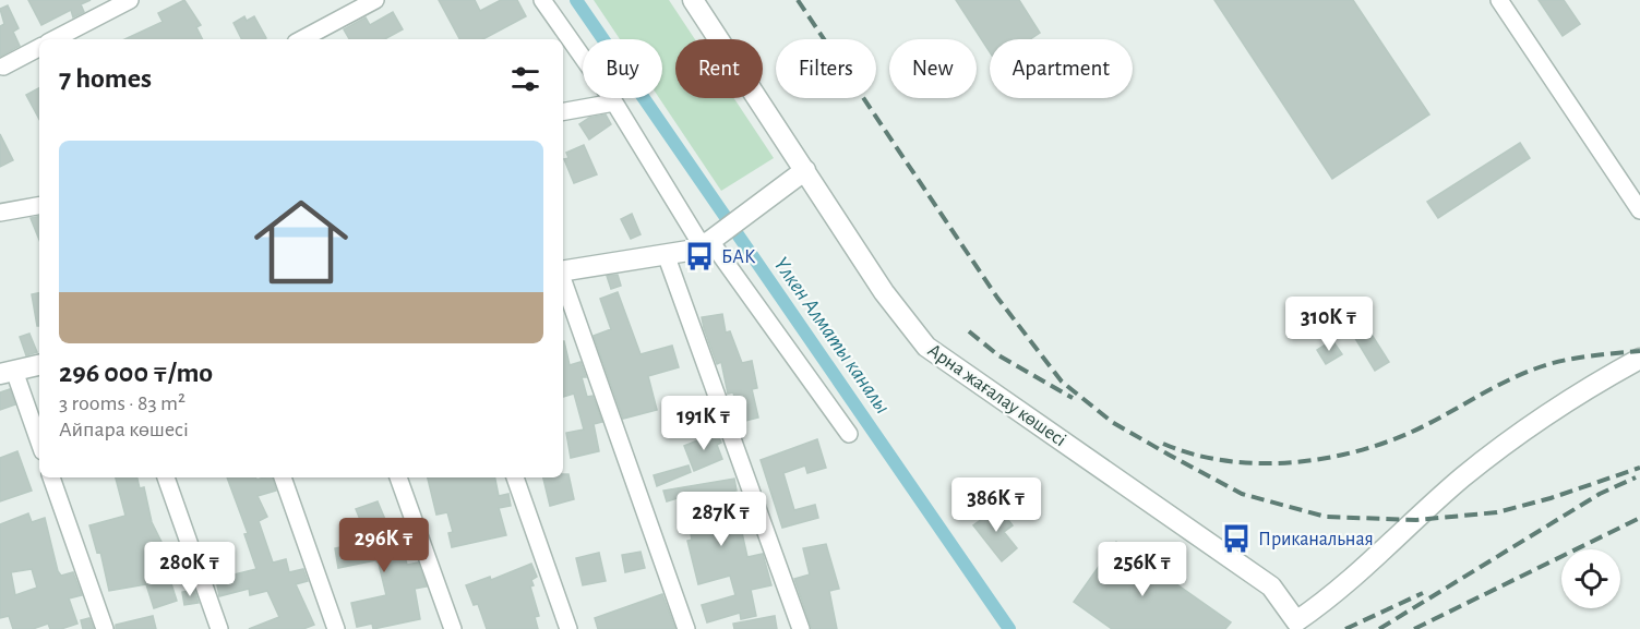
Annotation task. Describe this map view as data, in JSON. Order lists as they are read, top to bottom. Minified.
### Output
{"streets":{"street":["Арна жағалау көшесі"]},"water":["Үлкен Алматы каналы"],"places":{"bus stop":["БАК","Приканальная"]},"page":{"chip":["Buy","Rent","Filters","New","Apartment"],"heading":"7 homes","list":[{"name":"296 000 ₸/mo","note":"3 rooms · 83 m² · Айпара көшесі"}],"price":["310K ₸","191K ₸","386K ₸","287K ₸","296K ₸","280K ₸","256K ₸"]}}
